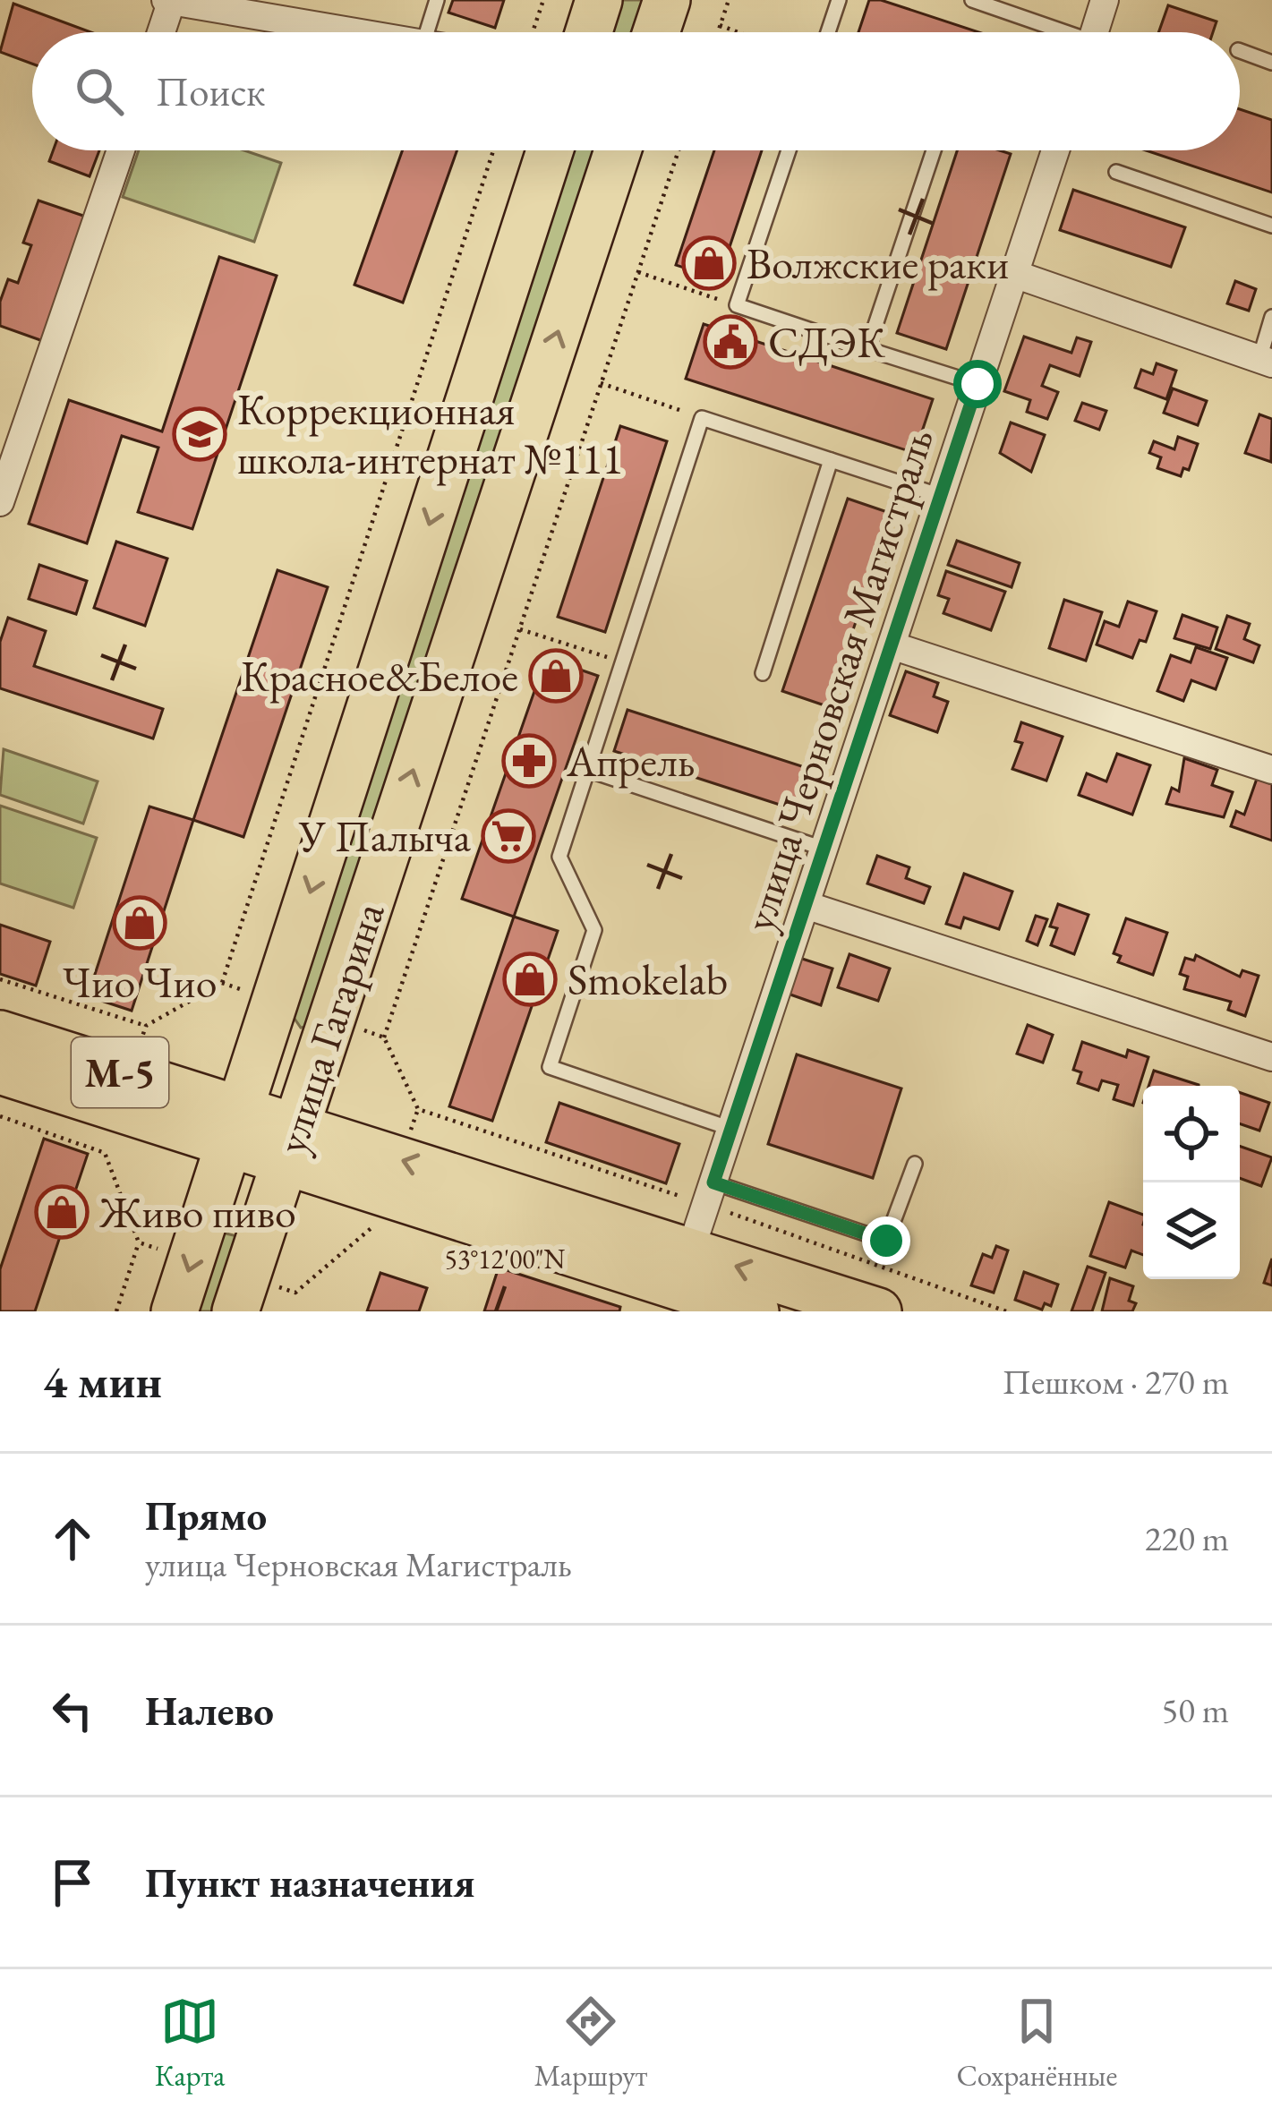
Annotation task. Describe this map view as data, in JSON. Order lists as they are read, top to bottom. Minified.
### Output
{"streets":{"main road":["улица Гагарина","М-5"],"street":["улица Черновская Магистраль"]},"crossings":[["улица Черновская Магистраль","М-5"],["улица Гагарина","М-5"]],"places":{"shop":["Волжские раки","Красное&Белое","Чио Чио","Smokelab","Живо пиво"],"public building":["СДЭК"],"school or university":["Коррекционная школа-интернат №111"],"pharmacy":["Апрель"],"supermarket":["У Палыча"]},"page":{"search":"Поиск","heading":["4 мин","Пешком · 270 m"],"list":[["Прямо","улица Черновская Магистраль","220 m"],["Налево","50 m"],"Пункт назначения"],"nav":["Карта","Маршрут","Сохранённые"]},"coordinates":["53°12'00\"N"]}
